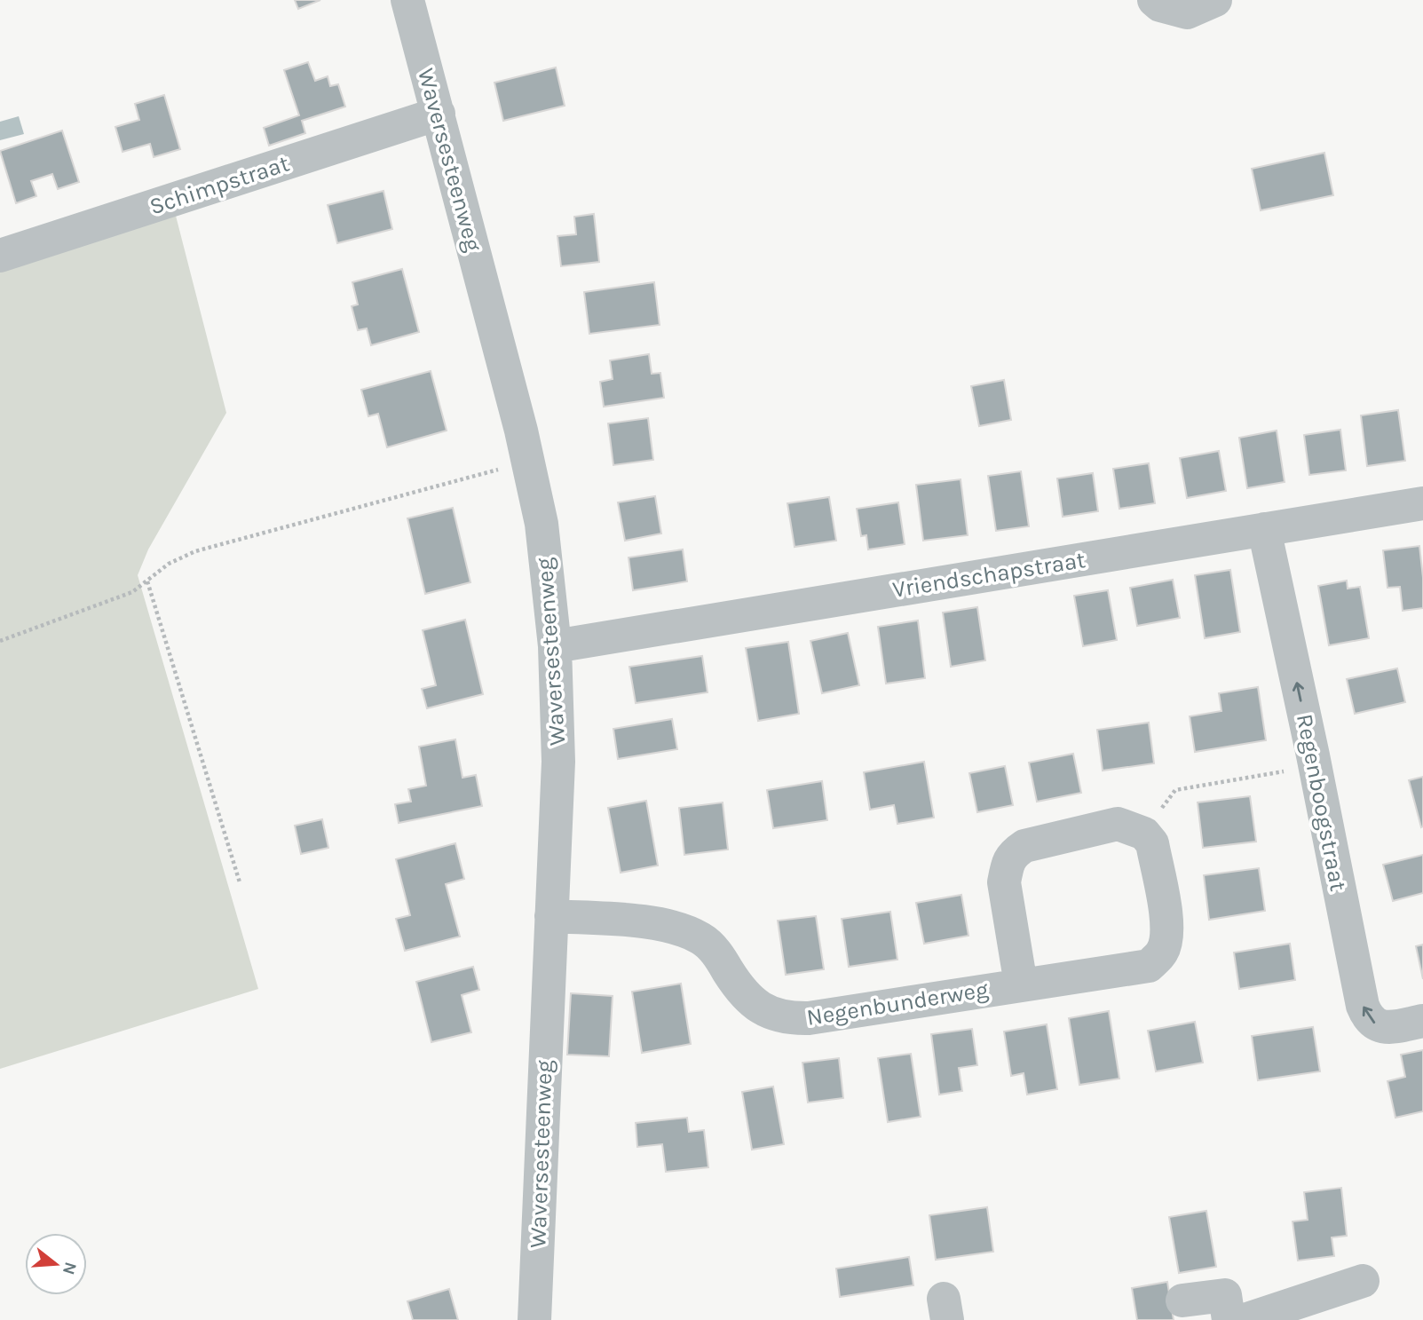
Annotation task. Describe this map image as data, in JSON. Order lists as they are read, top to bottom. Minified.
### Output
{"streets":{"street":["Waversesteenweg","Schimpstraat","Vriendschapstraat","Regenboogstraat","Negenbunderweg"]},"crossings":[["Waversesteenweg","Schimpstraat"],["Waversesteenweg","Vriendschapstraat"],["Waversesteenweg","Negenbunderweg"],["Vriendschapstraat","Regenboogstraat"]],"one_way":["Regenboogstraat"],"north":"right"}
